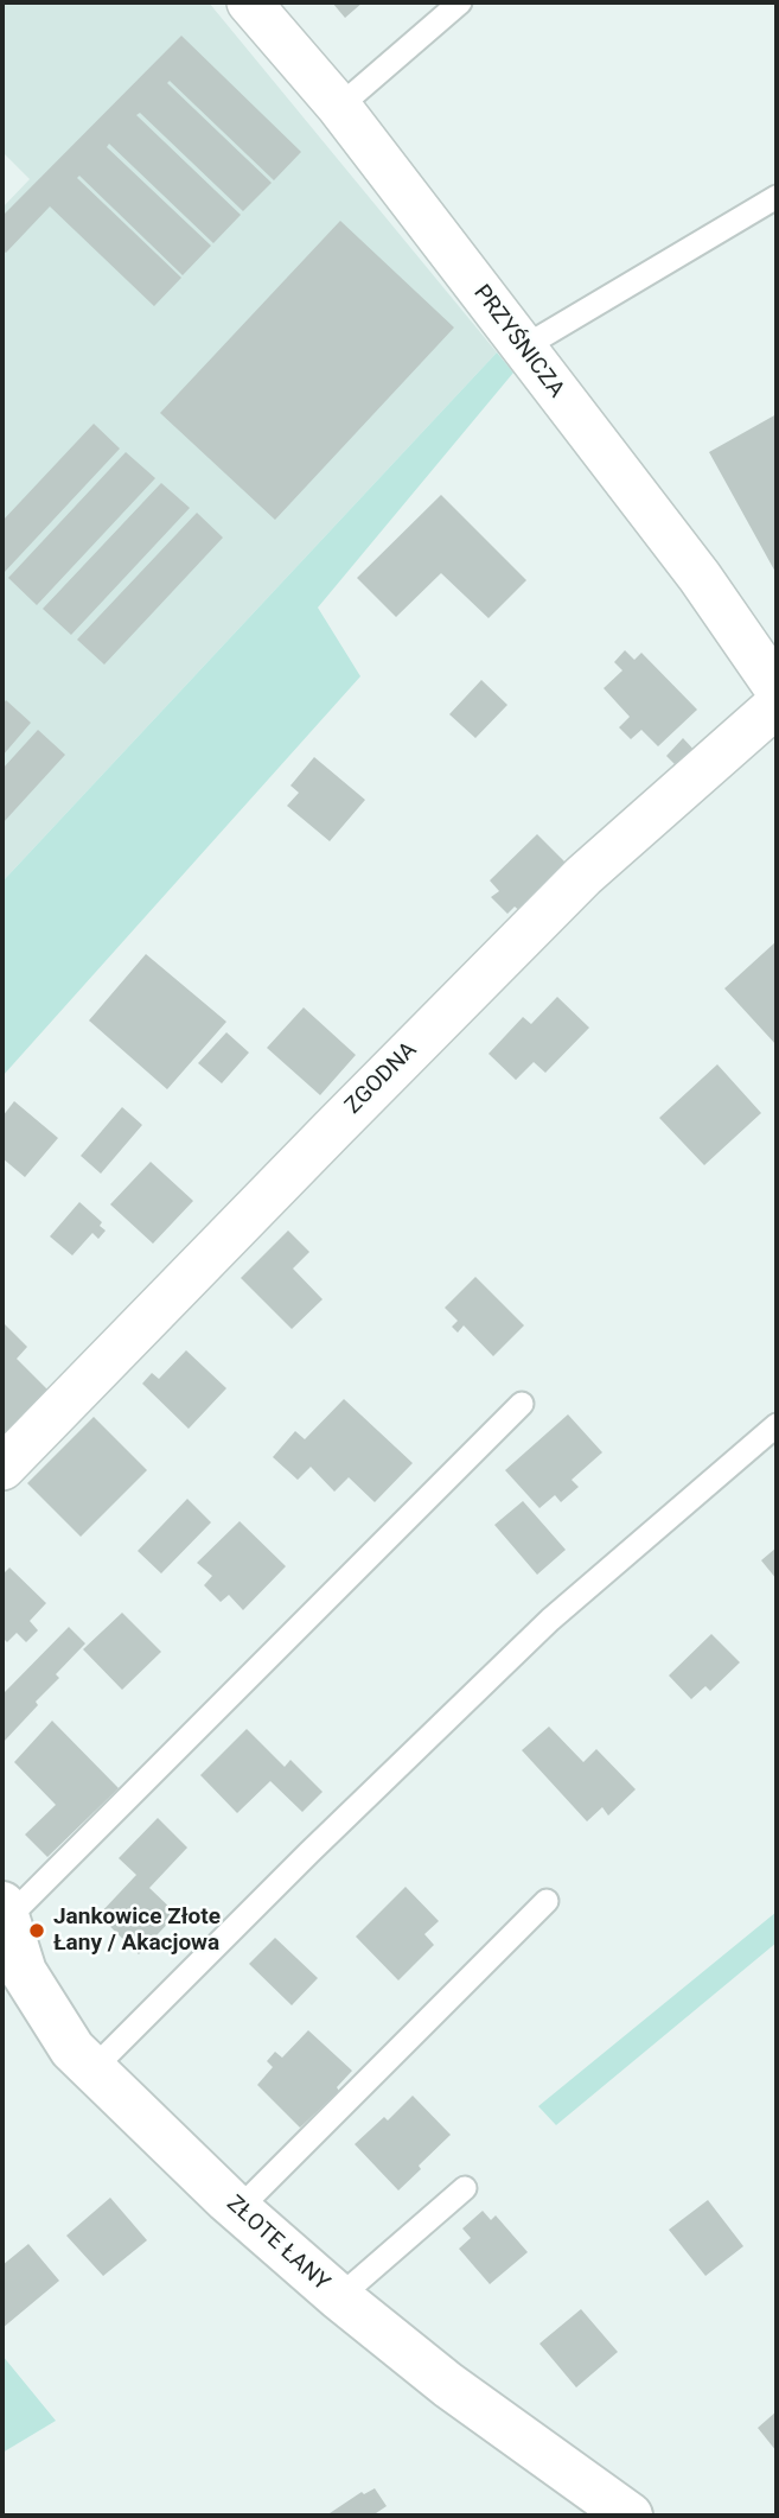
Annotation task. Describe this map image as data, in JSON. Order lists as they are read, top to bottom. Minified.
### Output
{"streets":{"street":["PRZYŚNICZA","ZGODNA","ZŁOTE ŁANY"]},"places":["Jankowice Złote Łany / Akacjowa"]}
